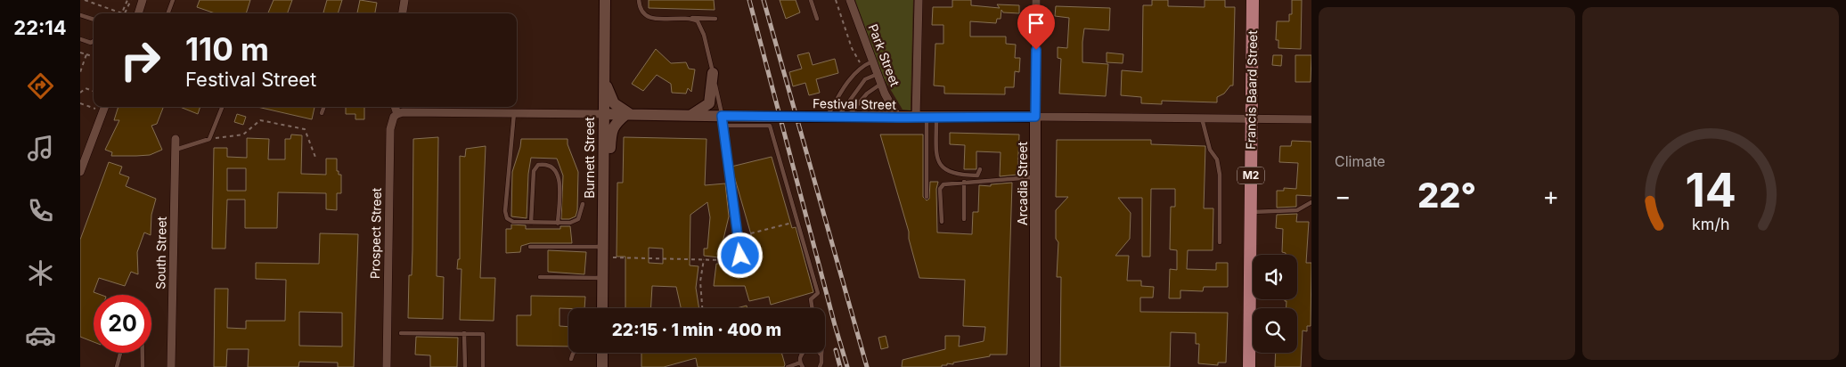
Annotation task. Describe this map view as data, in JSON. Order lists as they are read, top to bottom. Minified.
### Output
{"streets":{"main road":["Francis Baard Street","M2"],"street":["Park Street","Festival Street","Burnett Street","Arcadia Street","Prospect Street","South Street"]},"crossings":[["Park Street","Festival Street"],["Francis Baard Street","Festival Street"],["Festival Street","Burnett Street"],["Festival Street","Arcadia Street"],["Festival Street","Prospect Street"]],"page":{"tabs":"22:14","tile":"Climate","turn":["110 m","Festival Street"],"heat":["−","22°","+"],"limit":"20","trip":"22:15 · 1 min · 400 m","gauge":["14","km/h"]}}
